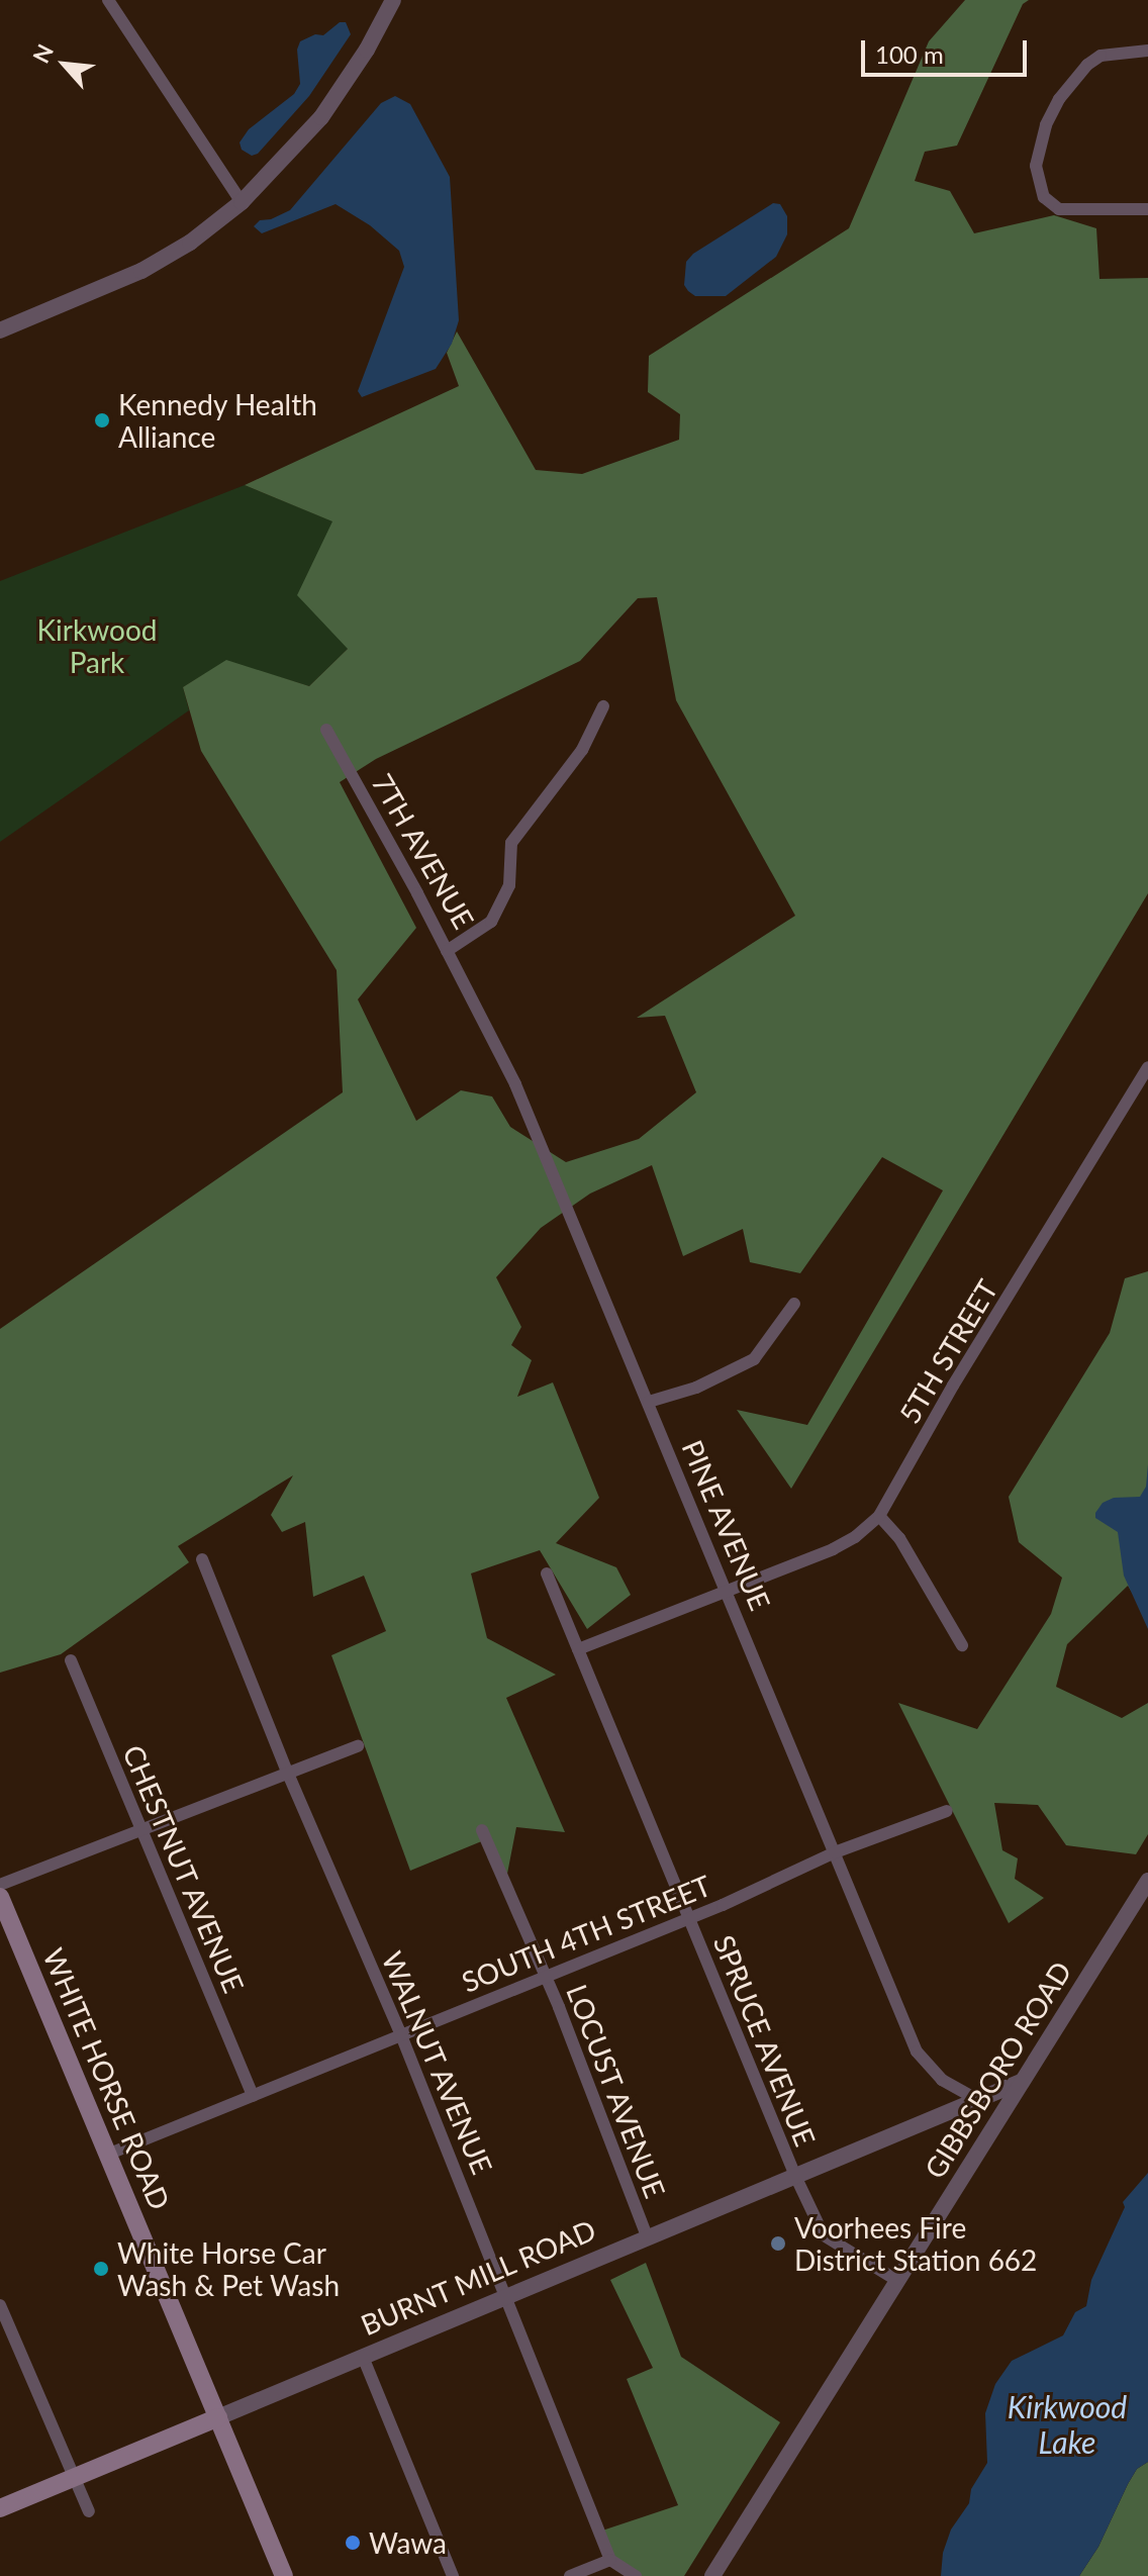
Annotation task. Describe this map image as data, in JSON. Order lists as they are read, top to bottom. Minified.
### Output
{"streets":{"main road":["WHITE HORSE ROAD","BURNT MILL ROAD"],"street":["7TH AVENUE","5TH STREET","PINE AVENUE","CHESTNUT AVENUE","SOUTH 4TH STREET","SPRUCE AVENUE","WALNUT AVENUE","GIBBSBORO ROAD","LOCUST AVENUE"]},"crossings":[["7TH AVENUE","PINE AVENUE"],["5TH STREET","PINE AVENUE"],["5TH STREET","SPRUCE AVENUE"],["PINE AVENUE","SOUTH 4TH STREET"],["PINE AVENUE","BURNT MILL ROAD"],["CHESTNUT AVENUE","SOUTH 4TH STREET"],["SOUTH 4TH STREET","SPRUCE AVENUE"],["SOUTH 4TH STREET","WALNUT AVENUE"],["SOUTH 4TH STREET","WHITE HORSE ROAD"],["SOUTH 4TH STREET","LOCUST AVENUE"],["SPRUCE AVENUE","GIBBSBORO ROAD"],["SPRUCE AVENUE","BURNT MILL ROAD"],["WALNUT AVENUE","BURNT MILL ROAD"],["GIBBSBORO ROAD","BURNT MILL ROAD"],["WHITE HORSE ROAD","BURNT MILL ROAD"],["LOCUST AVENUE","BURNT MILL ROAD"]],"water":["Kirkwood Lake"],"parks":["Kirkwood Park"],"places":["Kennedy Health Alliance","Voorhees Fire District Station 662","White Horse Car Wash & Pet Wash","Wawa"],"scale_bar":"100 m","north":"top left"}
